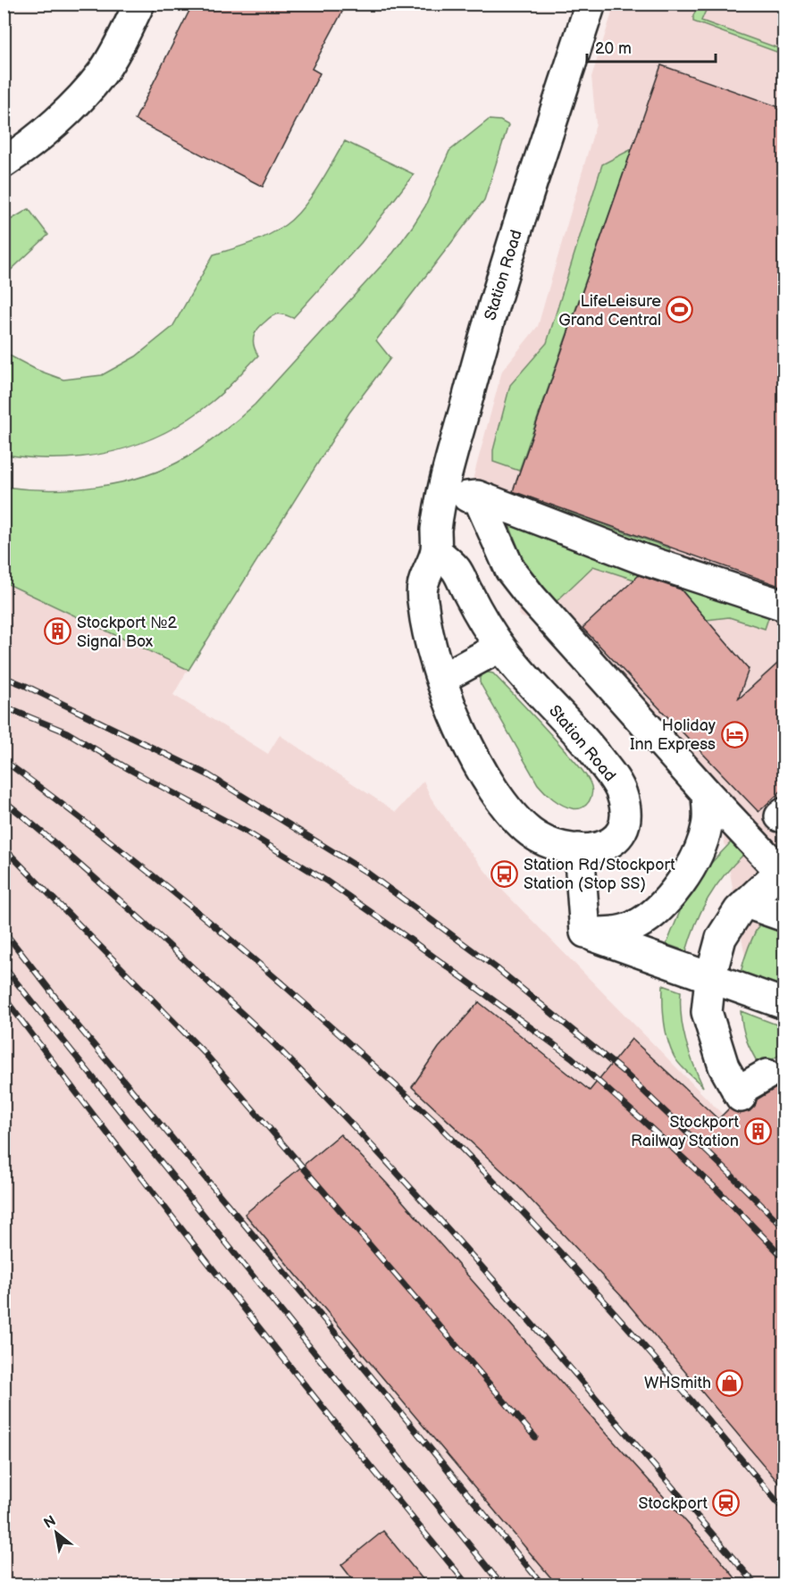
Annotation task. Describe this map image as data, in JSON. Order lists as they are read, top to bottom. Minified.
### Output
{"streets":{"street":["Station Road"]},"places":{"sports":["LifeLeisure Grand Central"],"building":["Stockport №2 Signal Box","Stockport Railway Station"],"hotel":["Holiday Inn Express"],"bus stop":["Station Rd/Stockport Station (Stop SS)"],"shop":["WHSmith"],"station":["Stockport"]},"scale_bar":"20 m","north":"top left"}
